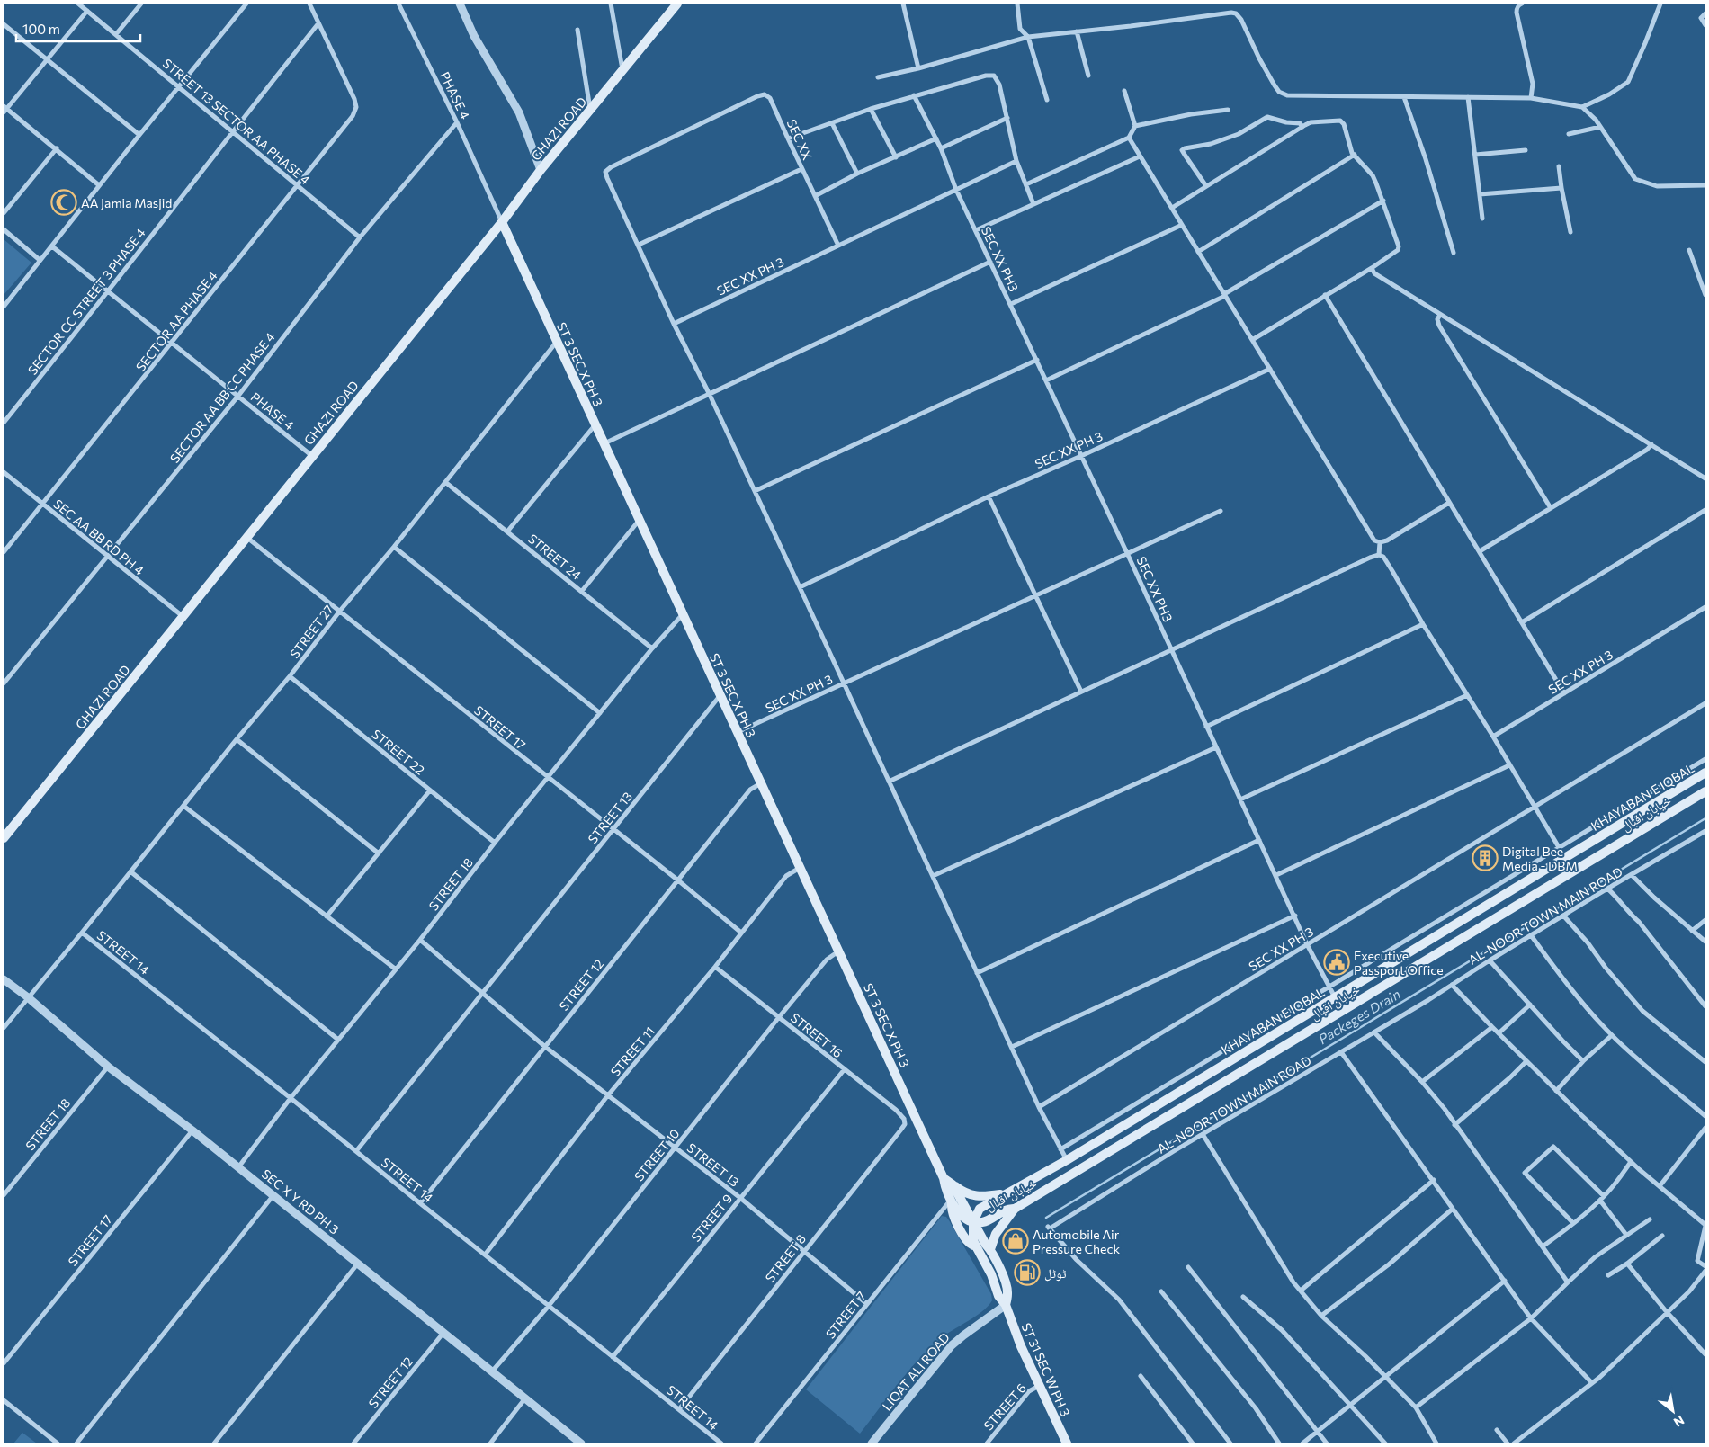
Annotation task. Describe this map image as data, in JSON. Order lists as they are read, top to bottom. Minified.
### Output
{"streets":{"main road":["GHAZI ROAD","ST 3 SEC X PH 3","KHAYABAN E IQBAL","خیابان اقبال","ST 31 SEC W PH 3"],"street":["PHASE 4","STREET 13 SECTOR AA PHASE 4","SEC XX","SEC XX PH3","SEC XX PH 3","SECTOR CC STREET 3 PHASE 4","SECTOR AA PHASE 4","SECTOR AA BB CC PHASE 4","SEC AA BB RD PH 4","STREET 24","STREET 27","STREET 17","STREET 22","STREET 13","STREET 18","AL-NOOR TOWN MAIN ROAD","STREET 14","STREET 12","STREET 16","STREET 11","STREET 10","SEC X Y RD PH 3","STREET 9","STREET 8","STREET 7","LIQAT ALI ROAD","STREET 6"]},"crossings":[["PHASE 4","GHAZI ROAD"],["PHASE 4","SECTOR CC STREET 3 PHASE 4"],["PHASE 4","SECTOR AA PHASE 4"],["PHASE 4","ST 3 SEC X PH 3"],["PHASE 4","SECTOR AA BB CC PHASE 4"],["STREET 13 SECTOR AA PHASE 4","SECTOR CC STREET 3 PHASE 4"],["STREET 13 SECTOR AA PHASE 4","SECTOR AA PHASE 4"],["STREET 13 SECTOR AA PHASE 4","SECTOR AA BB CC PHASE 4"],["GHAZI ROAD","ST 3 SEC X PH 3"],["GHAZI ROAD","SEC AA BB RD PH 4"],["GHAZI ROAD","STREET 17"],["SEC XX","SEC XX PH 3"],["SEC XX PH3","SEC XX PH 3"],["SEC XX PH3","KHAYABAN E IQBAL"],["SEC XX PH 3","ST 3 SEC X PH 3"],["SEC XX PH 3","KHAYABAN E IQBAL"],["SECTOR CC STREET 3 PHASE 4","SECTOR AA PHASE 4"],["SECTOR AA PHASE 4","SEC AA BB RD PH 4"],["ST 3 SEC X PH 3","STREET 27"],["ST 3 SEC X PH 3","KHAYABAN E IQBAL"],["ST 3 SEC X PH 3","خیابان اقبال"],["ST 3 SEC X PH 3","STREET 13"],["ST 3 SEC X PH 3","STREET 18"],["ST 3 SEC X PH 3","STREET 12"],["ST 3 SEC X PH 3","STREET 11"],["ST 3 SEC X PH 3","STREET 10"],["ST 3 SEC X PH 3","STREET 7"],["ST 3 SEC X PH 3","ST 31 SEC W PH 3"],["SECTOR AA BB CC PHASE 4","SEC AA BB RD PH 4"],["STREET 24","STREET 27"],["STREET 24","STREET 18"],["STREET 27","STREET 17"],["STREET 27","STREET 22"],["STREET 27","STREET 14"],["STREET 27","SEC X Y RD PH 3"],["STREET 17","STREET 13"],["STREET 17","STREET 18"],["STREET 17","STREET 12"],["STREET 17","STREET 11"],["STREET 17","SEC X Y RD PH 3"],["STREET 22","STREET 18"],["KHAYABAN E IQBAL","خیابان اقبال"],["KHAYABAN E IQBAL","ST 31 SEC W PH 3"],["خیابان اقبال","ST 31 SEC W PH 3"],["STREET 13","STREET 18"],["STREET 13","STREET 14"],["STREET 13","STREET 12"],["STREET 13","STREET 11"],["STREET 13","STREET 10"],["STREET 13","STREET 9"],["STREET 13","STREET 8"],["STREET 13","STREET 7"],["STREET 18","STREET 14"],["STREET 18","SEC X Y RD PH 3"],["STREET 14","STREET 12"],["STREET 14","STREET 11"],["STREET 14","STREET 10"],["STREET 14","STREET 9"],["STREET 14","STREET 8"],["STREET 12","SEC X Y RD PH 3"],["STREET 16","STREET 11"],["STREET 16","STREET 10"],["STREET 16","STREET 9"],["STREET 16","STREET 8"],["STREET 10","SEC X Y RD PH 3"],["ST 31 SEC W PH 3","LIQAT ALI ROAD"],["ST 31 SEC W PH 3","STREET 6"]],"water":["Packeges Drain"],"places":{"mosque":["AA Jamia Masjid"],"building":["Digital Bee Media - DBM"],"public building":["Executive Passport Office"],"shop":["Automobile Air Pressure Check"],"fuel station":["ٹوٹل"]},"scale_bar":"100 m","north":"bottom right"}
